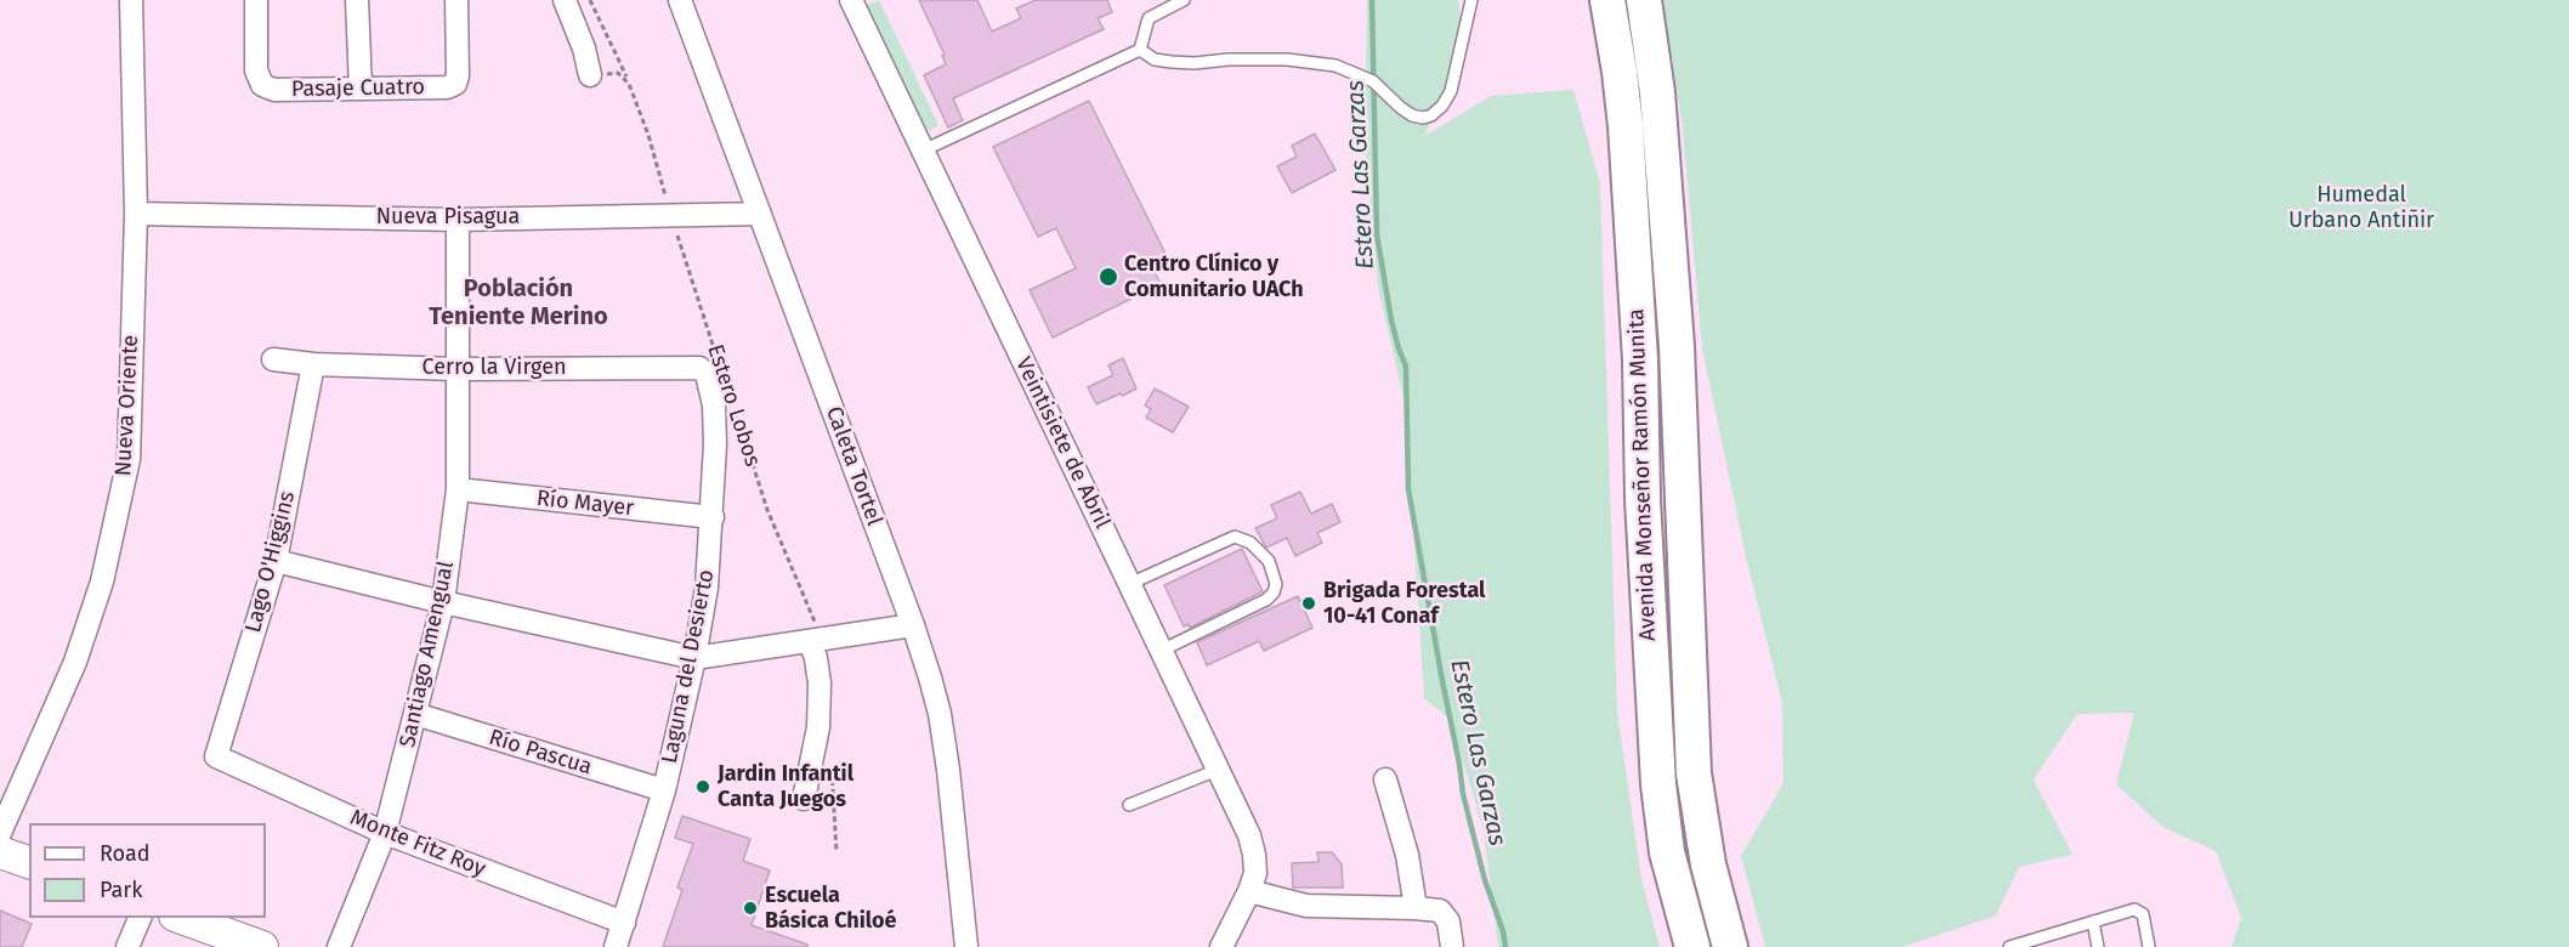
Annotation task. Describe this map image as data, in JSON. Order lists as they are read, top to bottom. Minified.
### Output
{"streets":{"main road":["Avenida Monseñor Ramón Munita"],"street":["Pasaje Cuatro","Nueva Pisagua","Cerro la Virgen","Nueva Oriente","Veintisiete de Abril","Caleta Tortel","Río Mayer","Lago O'Higgins","Santiago Amengual","Laguna del Desierto","Río Pascua","Monte Fitz Roy"],"path":["Estero Lobos"]},"crossings":[["Nueva Pisagua","Nueva Oriente"],["Nueva Pisagua","Estero Lobos"],["Nueva Pisagua","Caleta Tortel"],["Nueva Pisagua","Santiago Amengual"],["Cerro la Virgen","Estero Lobos"],["Cerro la Virgen","Lago O'Higgins"],["Cerro la Virgen","Santiago Amengual"],["Cerro la Virgen","Laguna del Desierto"],["Estero Lobos","Laguna del Desierto"],["Río Mayer","Santiago Amengual"],["Río Mayer","Laguna del Desierto"],["Lago O'Higgins","Monte Fitz Roy"],["Santiago Amengual","Río Pascua"],["Santiago Amengual","Monte Fitz Roy"],["Laguna del Desierto","Río Pascua"],["Laguna del Desierto","Monte Fitz Roy"]],"districts":["Población Teniente Merino"],"water":["Estero Las Garzas"],"parks":["Humedal Urbano Antiñir"],"places":["Centro Clínico y Comunitario UACh","Brigada Forestal 10-41 Conaf","Jardin Infantil Canta Juegos","Escuela Básica Chiloé"],"legend":["Road","Park"]}
